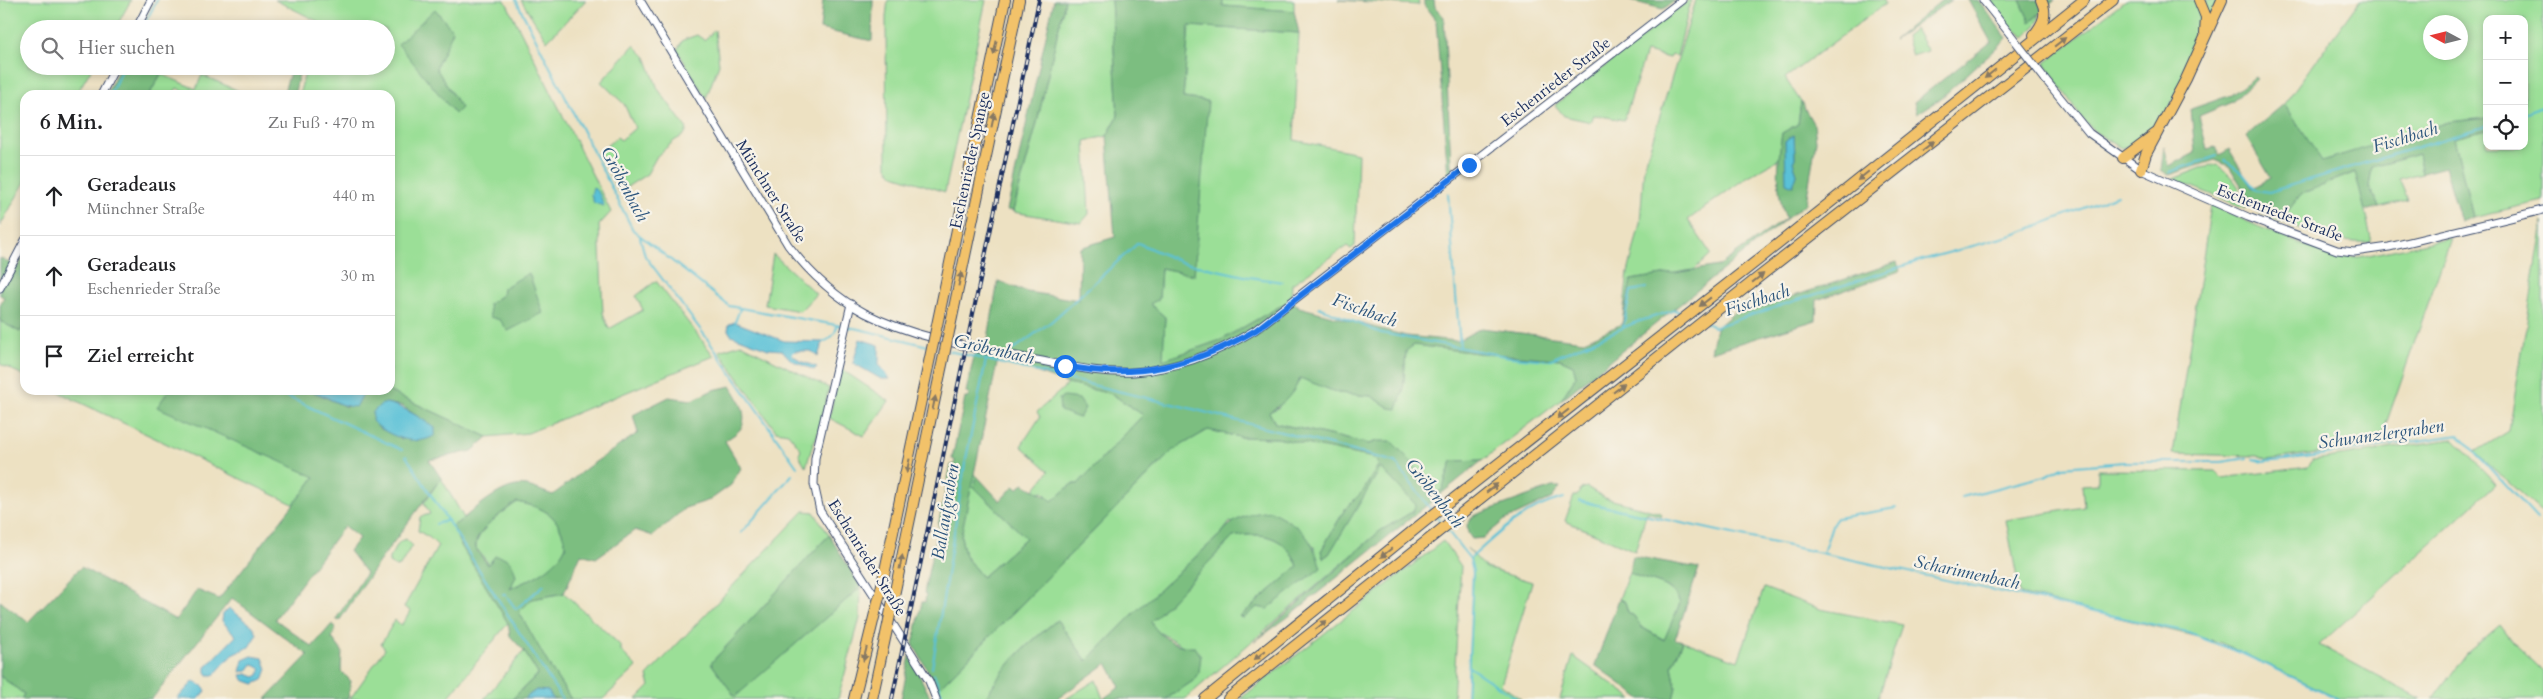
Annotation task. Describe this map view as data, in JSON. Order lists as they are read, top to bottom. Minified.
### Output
{"streets":{"highway":["Eschenrieder Spange"],"street":["Eschenrieder Straße","Münchner Straße"]},"crossings":[["Eschenrieder Straße","Münchner Straße"]],"water":["Fischbach","Gröbenbach","Schwanzlergraben","Ballaufgraben","Scharinnenbach"],"north":"left","page":{"map_buttons":["+","−"],"search":"Hier suchen","heading":["6 Min.","Zu Fuß · 470 m"],"list":[["Geradeaus","Münchner Straße","440 m"],["Geradeaus","Eschenrieder Straße","30 m"],"Ziel erreicht"]}}
